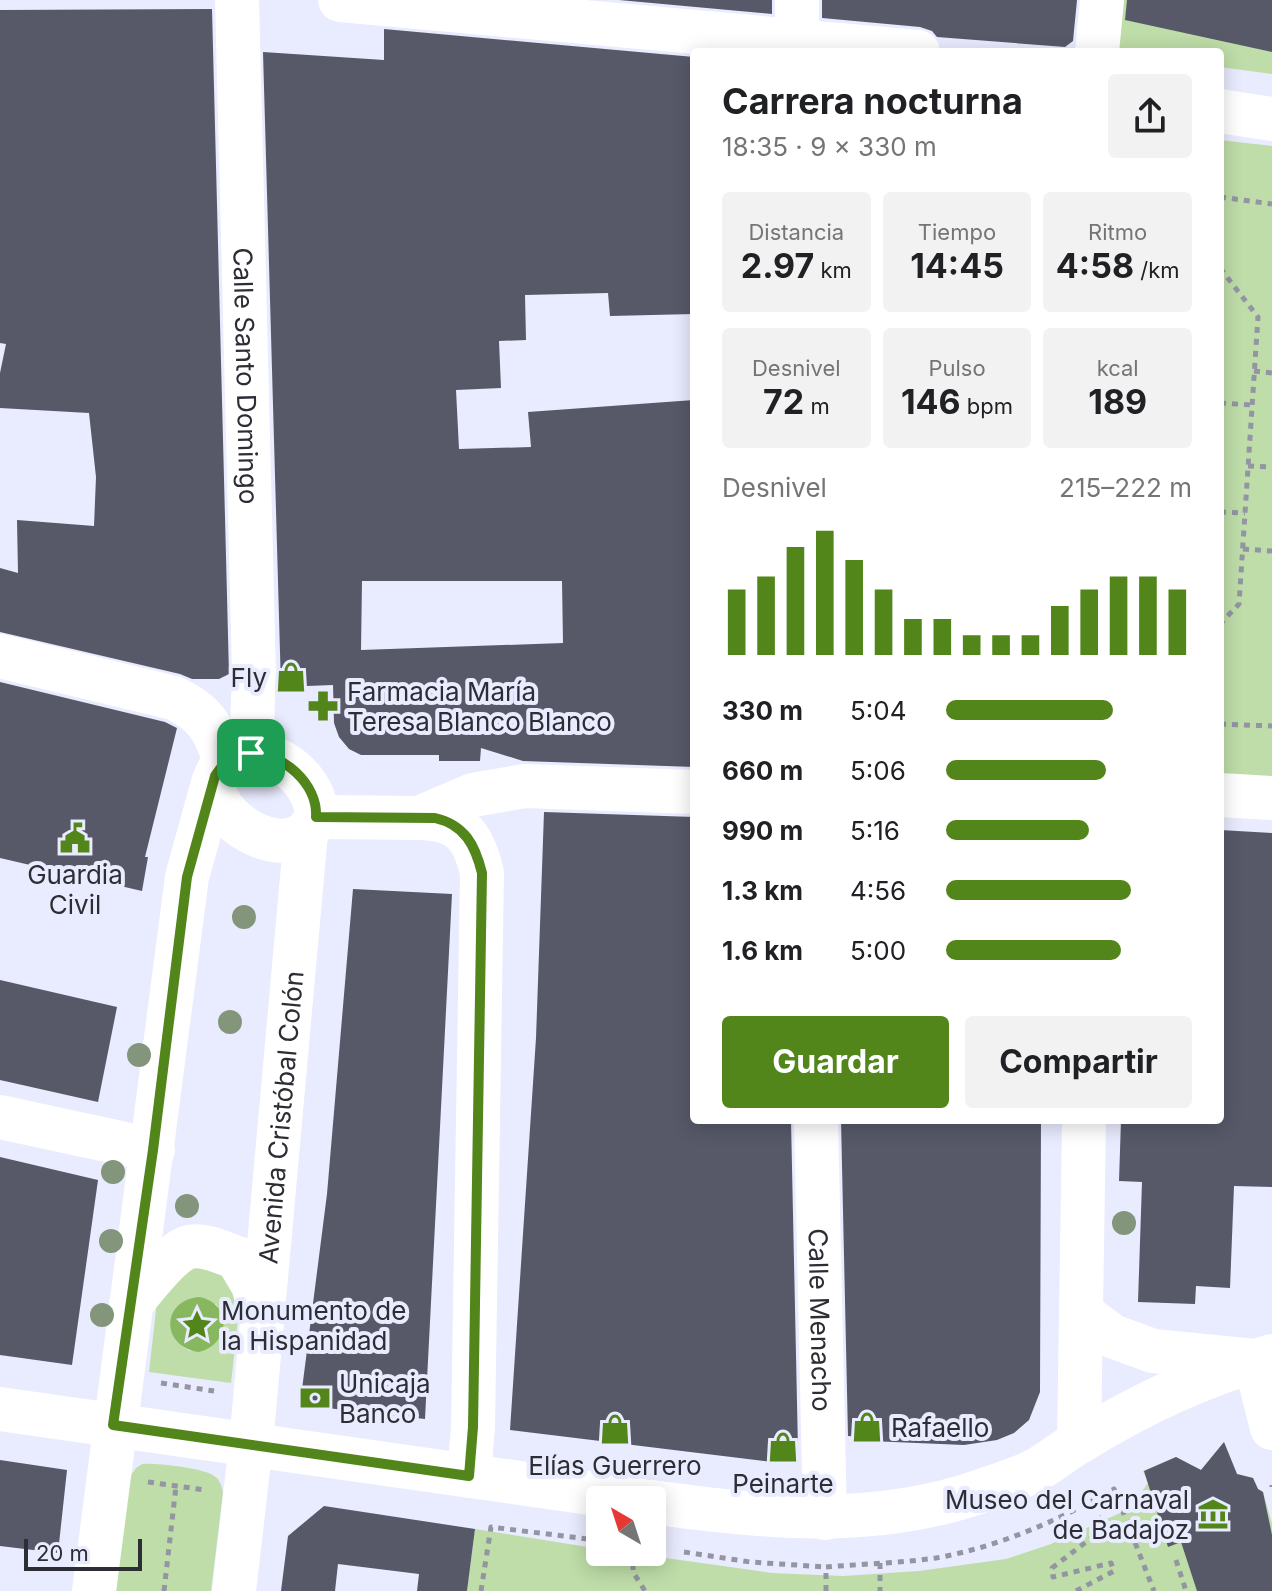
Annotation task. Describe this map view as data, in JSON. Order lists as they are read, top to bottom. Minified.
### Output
{"streets":{"street":["Calle Santo Domingo","Avenida Cristóbal Colón","Calle Menacho"]},"places":{"shop":["Fly","Rafaello","Elías Guerrero","Peinarte"],"pharmacy":["Farmacia María Teresa Blanco Blanco"],"public building":["Guardia Civil"],"place":["Monumento de la Hispanidad"],"bank":["Unicaja Banco"],"museum":["Museo del Carnaval de Badajoz"]},"scale_bar":"20 m","north":"top left","page":{"heading":["Carrera nocturna","18:35 · 9 × 330 m"],"stats":[["Distancia","2.97 km"],["Tiempo","14:45"],["Ritmo","4:58 /km"],["Desnivel","72 m"],["Pulso","146 bpm"],["kcal","189"]],"chart":["Desnivel","215–222 m"],"list":[{"name":"330 m","note":"5:04"},{"name":"660 m","note":"5:06"},{"name":"990 m","note":"5:16"},{"name":"1.3 km","note":"4:56"},{"name":"1.6 km","note":"5:00"}],"buttons":["Guardar","Compartir"],"scale":"20 m"}}
